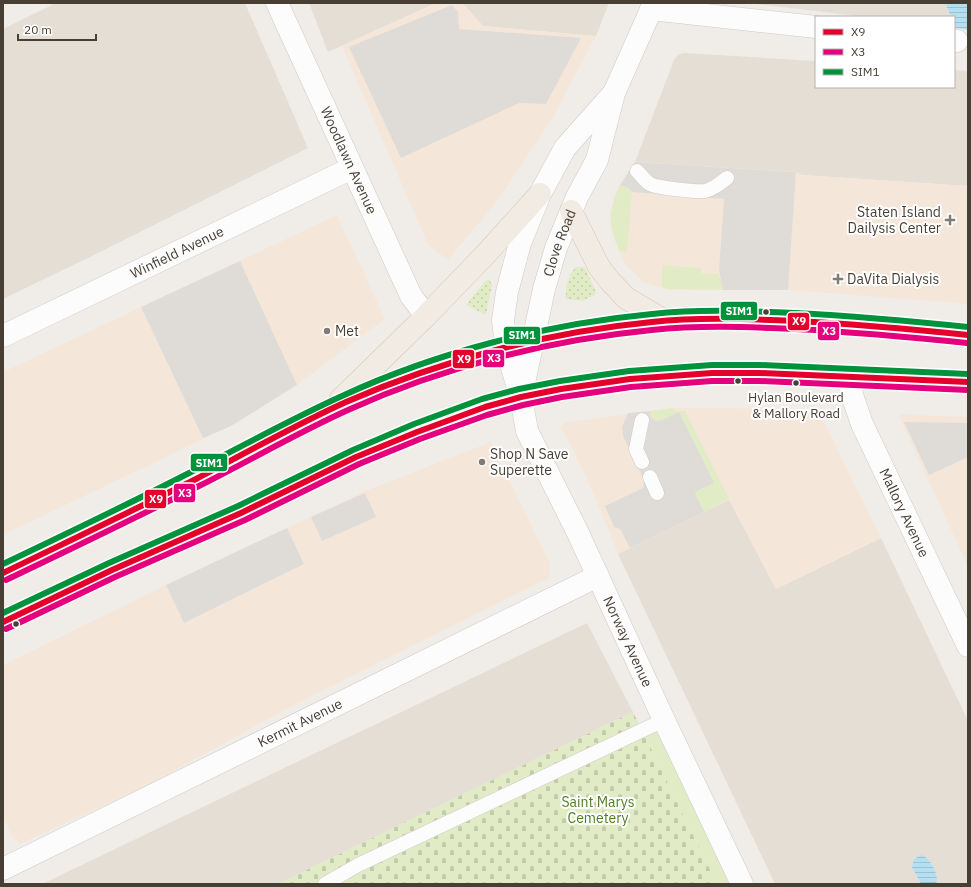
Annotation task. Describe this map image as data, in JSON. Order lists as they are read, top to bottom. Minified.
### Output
{"streets":{"street":["Woodlawn Avenue","Clove Road","Winfield Avenue","Mallory Avenue","Norway Avenue","Kermit Avenue"]},"crossings":[["Woodlawn Avenue","Winfield Avenue"],["Clove Road","Norway Avenue"],["Norway Avenue","Kermit Avenue"]],"parks":["Saint Marys Cemetery"],"places":{"health":["Staten Island Dailysis Center","DaVita Dialysis"],"other":["Met","Hylan Boulevard & Mallory Road","Shop N Save Superette"]},"lines":["transit line SIM1","transit line X9","transit line X3"],"legend":["X9","X3","SIM1"],"scale_bar":"20 m"}
